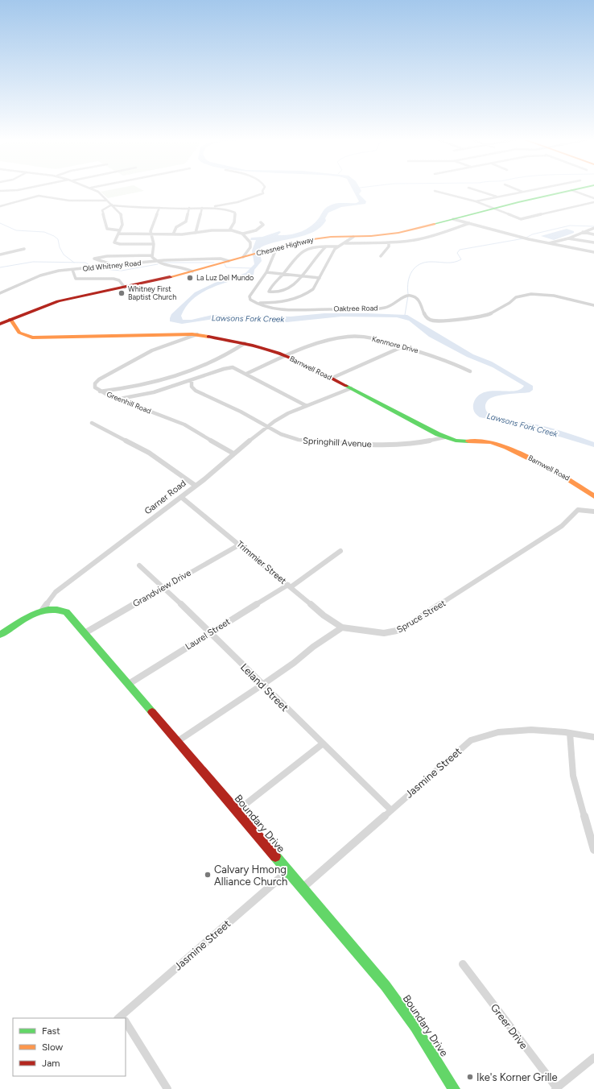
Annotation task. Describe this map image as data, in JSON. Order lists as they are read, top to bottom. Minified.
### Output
{"streets":{"street":["Chesnee Highway","Old Whitney Road","Oaktree Road","Kenmore Drive","Barnwell Road","Greenhill Road","Springhill Avenue","Garner Road","Trimmier Street","Grandview Drive","Spruce Street","Laurel Street","Leland Street","Jasmine Street","Boundary Drive","Greer Drive"]},"crossings":[["Chesnee Highway","Old Whitney Road"],["Chesnee Highway","Barnwell Road"],["Kenmore Drive","Barnwell Road"],["Barnwell Road","Greenhill Road"],["Barnwell Road","Springhill Avenue"],["Barnwell Road","Garner Road"],["Greenhill Road","Garner Road"],["Springhill Avenue","Garner Road"],["Garner Road","Trimmier Street"],["Garner Road","Boundary Drive"],["Trimmier Street","Grandview Drive"],["Trimmier Street","Spruce Street"],["Trimmier Street","Laurel Street"],["Grandview Drive","Leland Street"],["Grandview Drive","Boundary Drive"],["Laurel Street","Leland Street"],["Laurel Street","Boundary Drive"],["Leland Street","Jasmine Street"],["Jasmine Street","Boundary Drive"]],"water":["Lawsons Fork Creek"],"places":["La Luz Del Mundo","Whitney First Baptist Church","Calvary Hmong Alliance Church","Ike's Korner Grille"],"legend":["Fast","Slow","Jam"]}
